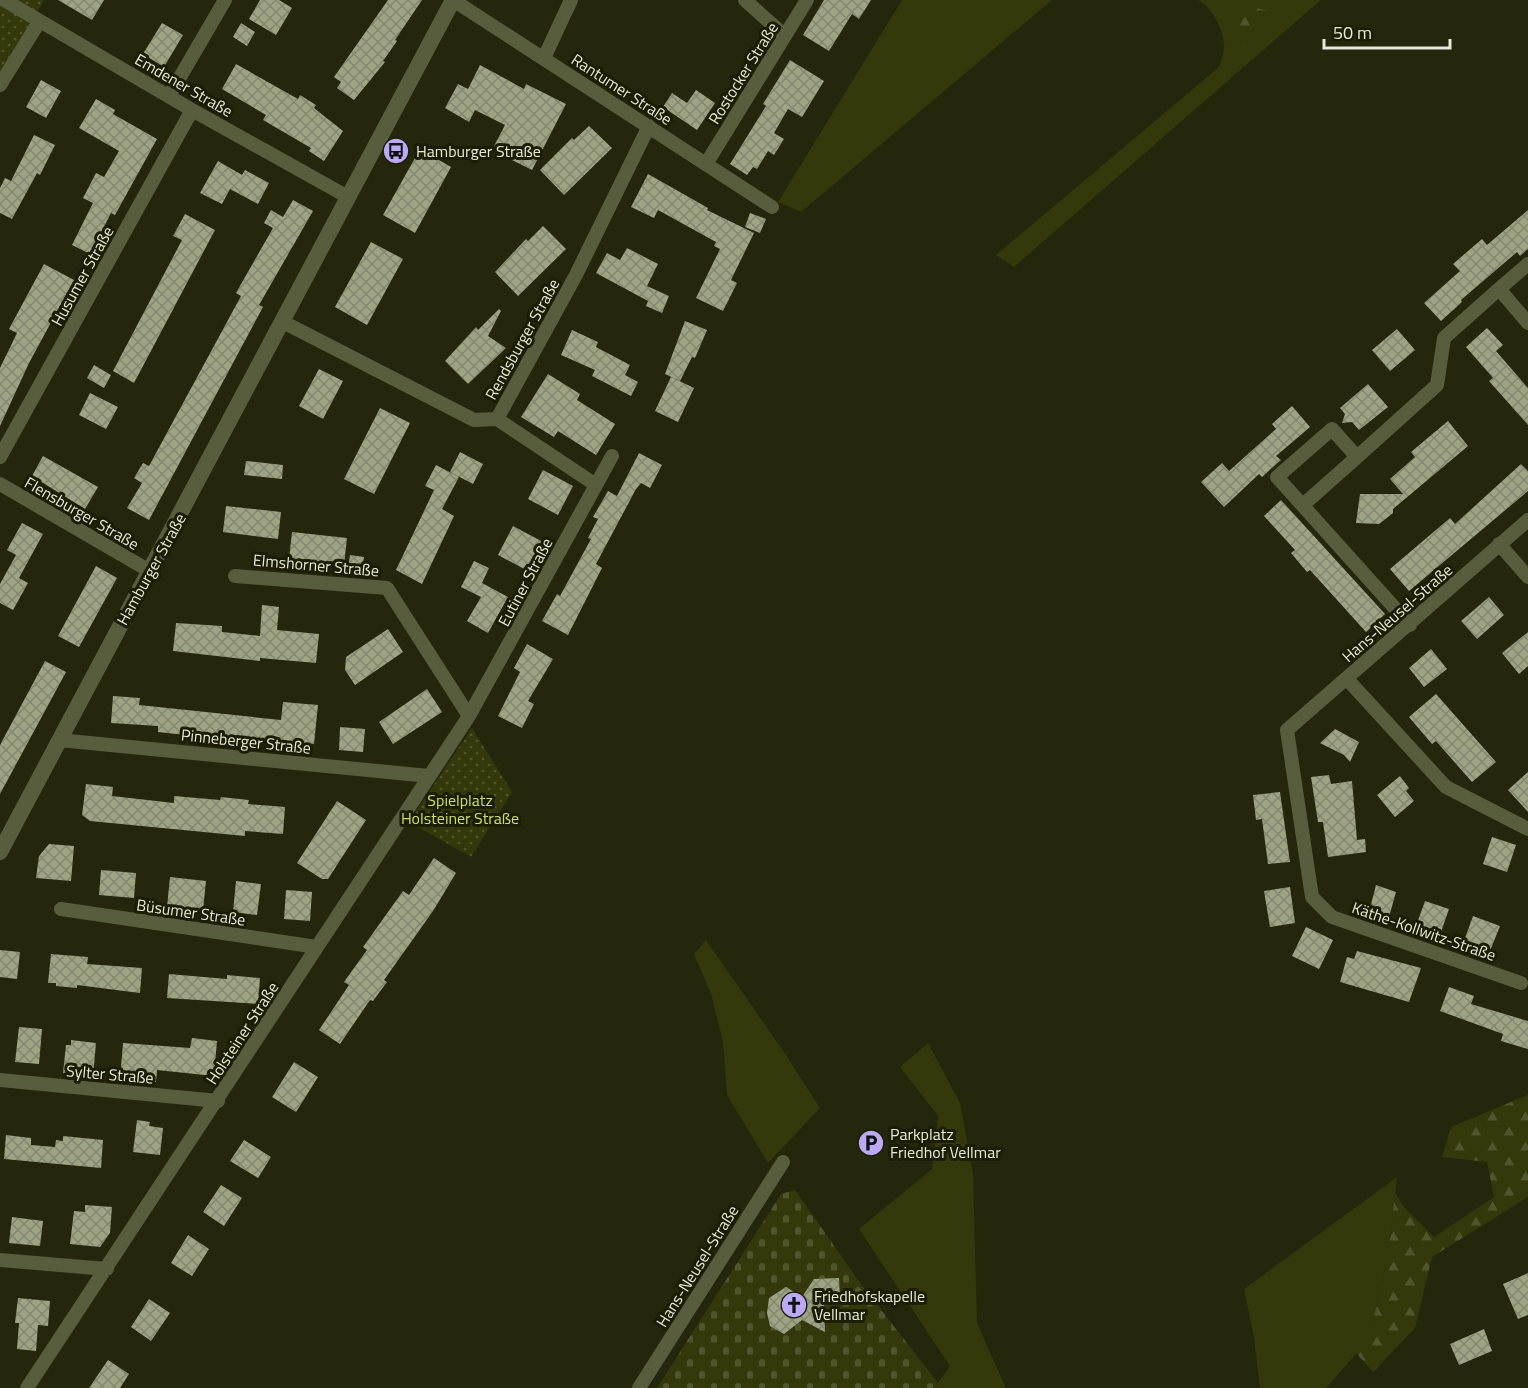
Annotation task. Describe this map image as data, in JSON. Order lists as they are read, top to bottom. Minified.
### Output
{"streets":{"street":["Rostocker Straße","Emdener Straße","Rantumer Straße","Husumer Straße","Rendsburger Straße","Flensburger Straße","Elmshorner Straße","Hamburger Straße","Eutiner Straße","Hans-Neusel-Straße","Pinneberger Straße","Büsumer Straße","Käthe-Kollwitz-Straße","Holsteiner Straße","Sylter Straße"]},"crossings":[["Rostocker Straße","Rantumer Straße"],["Emdener Straße","Husumer Straße"],["Emdener Straße","Hamburger Straße"],["Rantumer Straße","Rendsburger Straße"],["Rantumer Straße","Hamburger Straße"],["Rendsburger Straße","Hamburger Straße"],["Flensburger Straße","Hamburger Straße"],["Elmshorner Straße","Holsteiner Straße"],["Hamburger Straße","Pinneberger Straße"],["Eutiner Straße","Holsteiner Straße"],["Hans-Neusel-Straße","Käthe-Kollwitz-Straße"],["Pinneberger Straße","Holsteiner Straße"],["Büsumer Straße","Holsteiner Straße"],["Holsteiner Straße","Sylter Straße"]],"parks":["Spielplatz Holsteiner Straße"],"places":{"bus stop":["Hamburger Straße"],"parking":["Parkplatz Friedhof Vellmar"],"church":["Friedhofskapelle Vellmar"]},"scale_bar":"50 m"}
